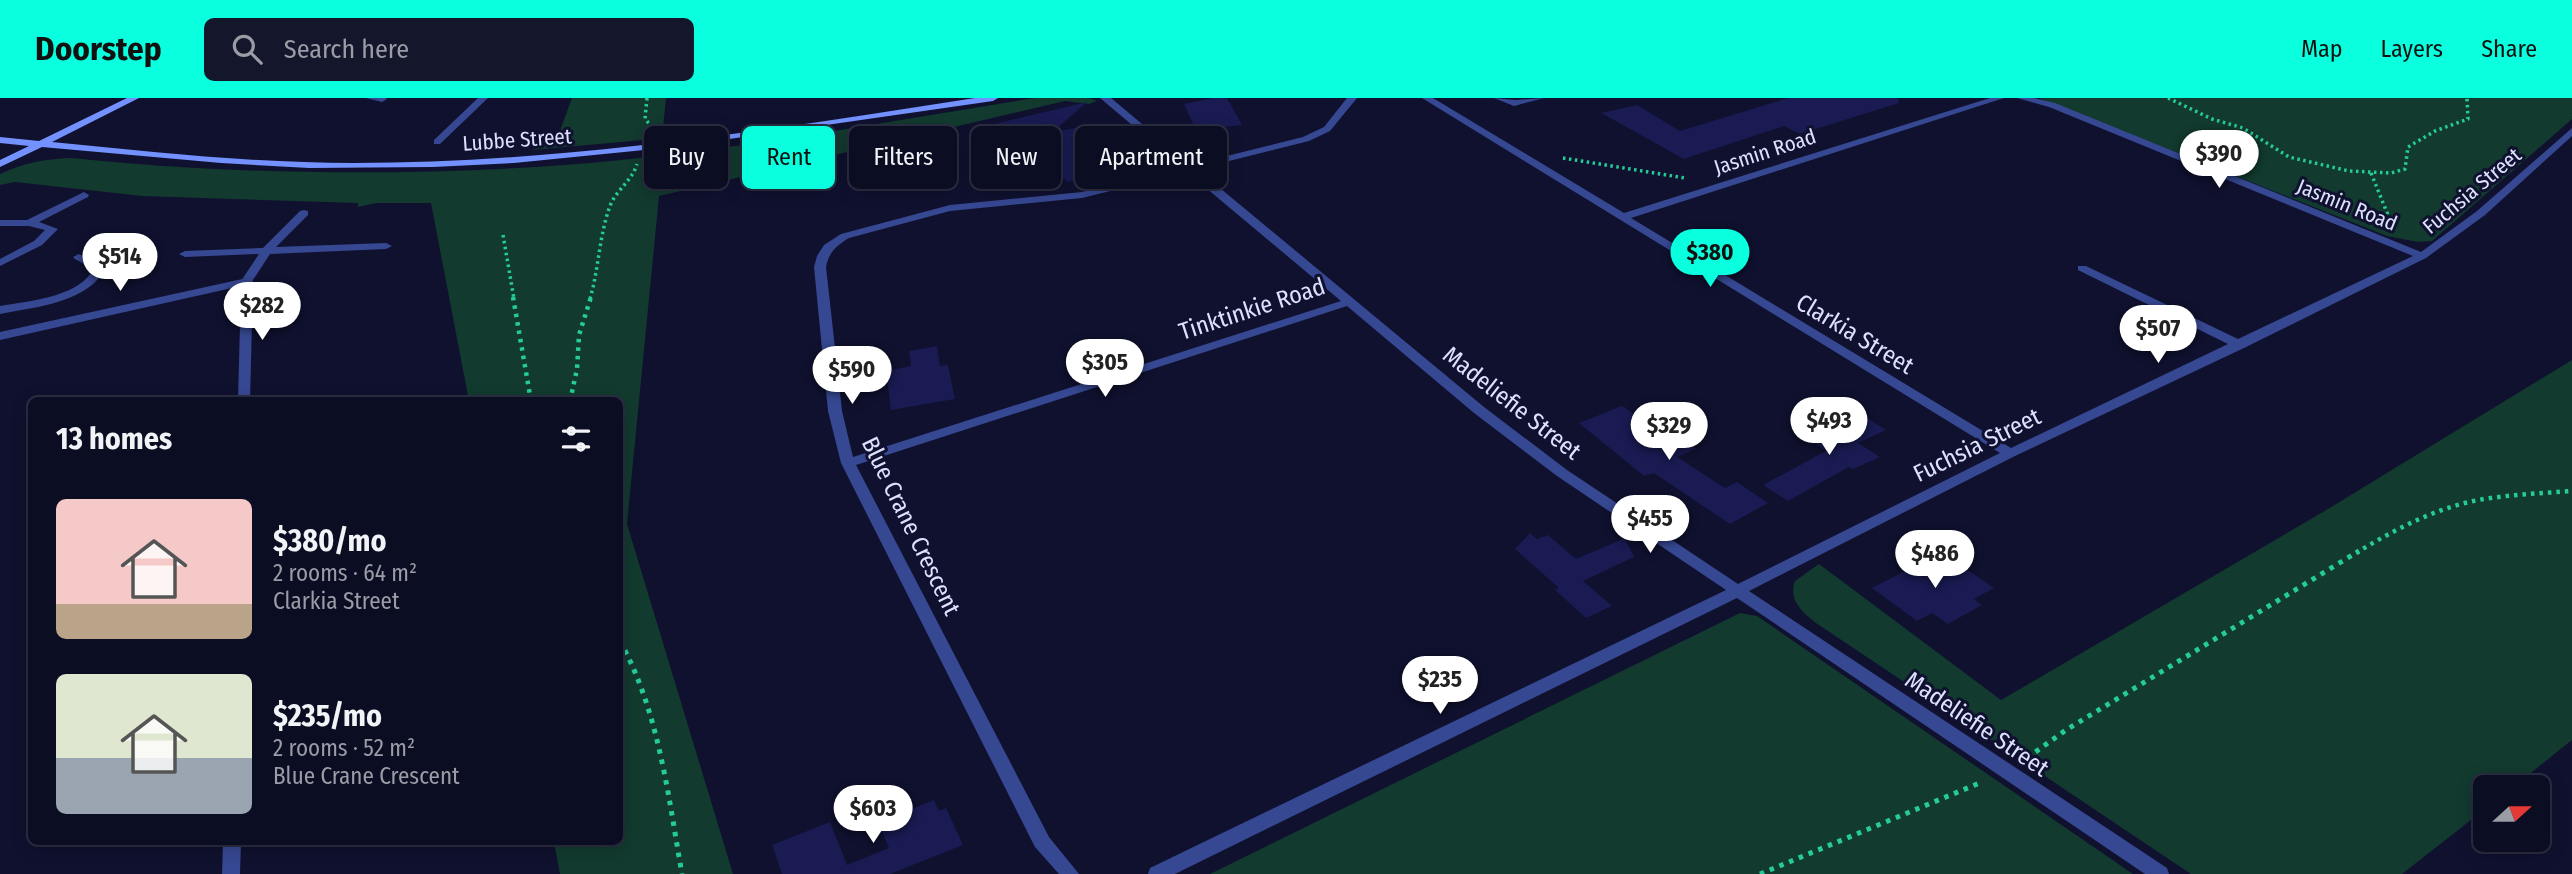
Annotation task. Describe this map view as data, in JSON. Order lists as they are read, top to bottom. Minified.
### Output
{"streets":{"main road":["Lubbe Street"],"street":["Jasmin Road","Fuchsia Street","Tinktinkie Road","Clarkia Street","Madeliefie Street","Blue Crane Crescent"]},"crossings":[["Jasmin Road","Fuchsia Street"],["Jasmin Road","Clarkia Street"],["Fuchsia Street","Clarkia Street"],["Fuchsia Street","Madeliefie Street"],["Tinktinkie Road","Madeliefie Street"],["Tinktinkie Road","Blue Crane Crescent"]],"north":"right","page":{"header":"Doorstep","search":"Search here","nav":["Map","Layers","Share"],"chip":["Buy","Rent","Filters","New","Apartment"],"price":["$390","$380","$514","$282","$507","$305","$590","$493","$329","$455","$486","$235","$603"],"heading":"13 homes","list":[{"name":"$380/mo","note":"2 rooms · 64 m² · Clarkia Street"},{"name":"$235/mo","note":"2 rooms · 52 m² · Blue Crane Crescent"}]}}
